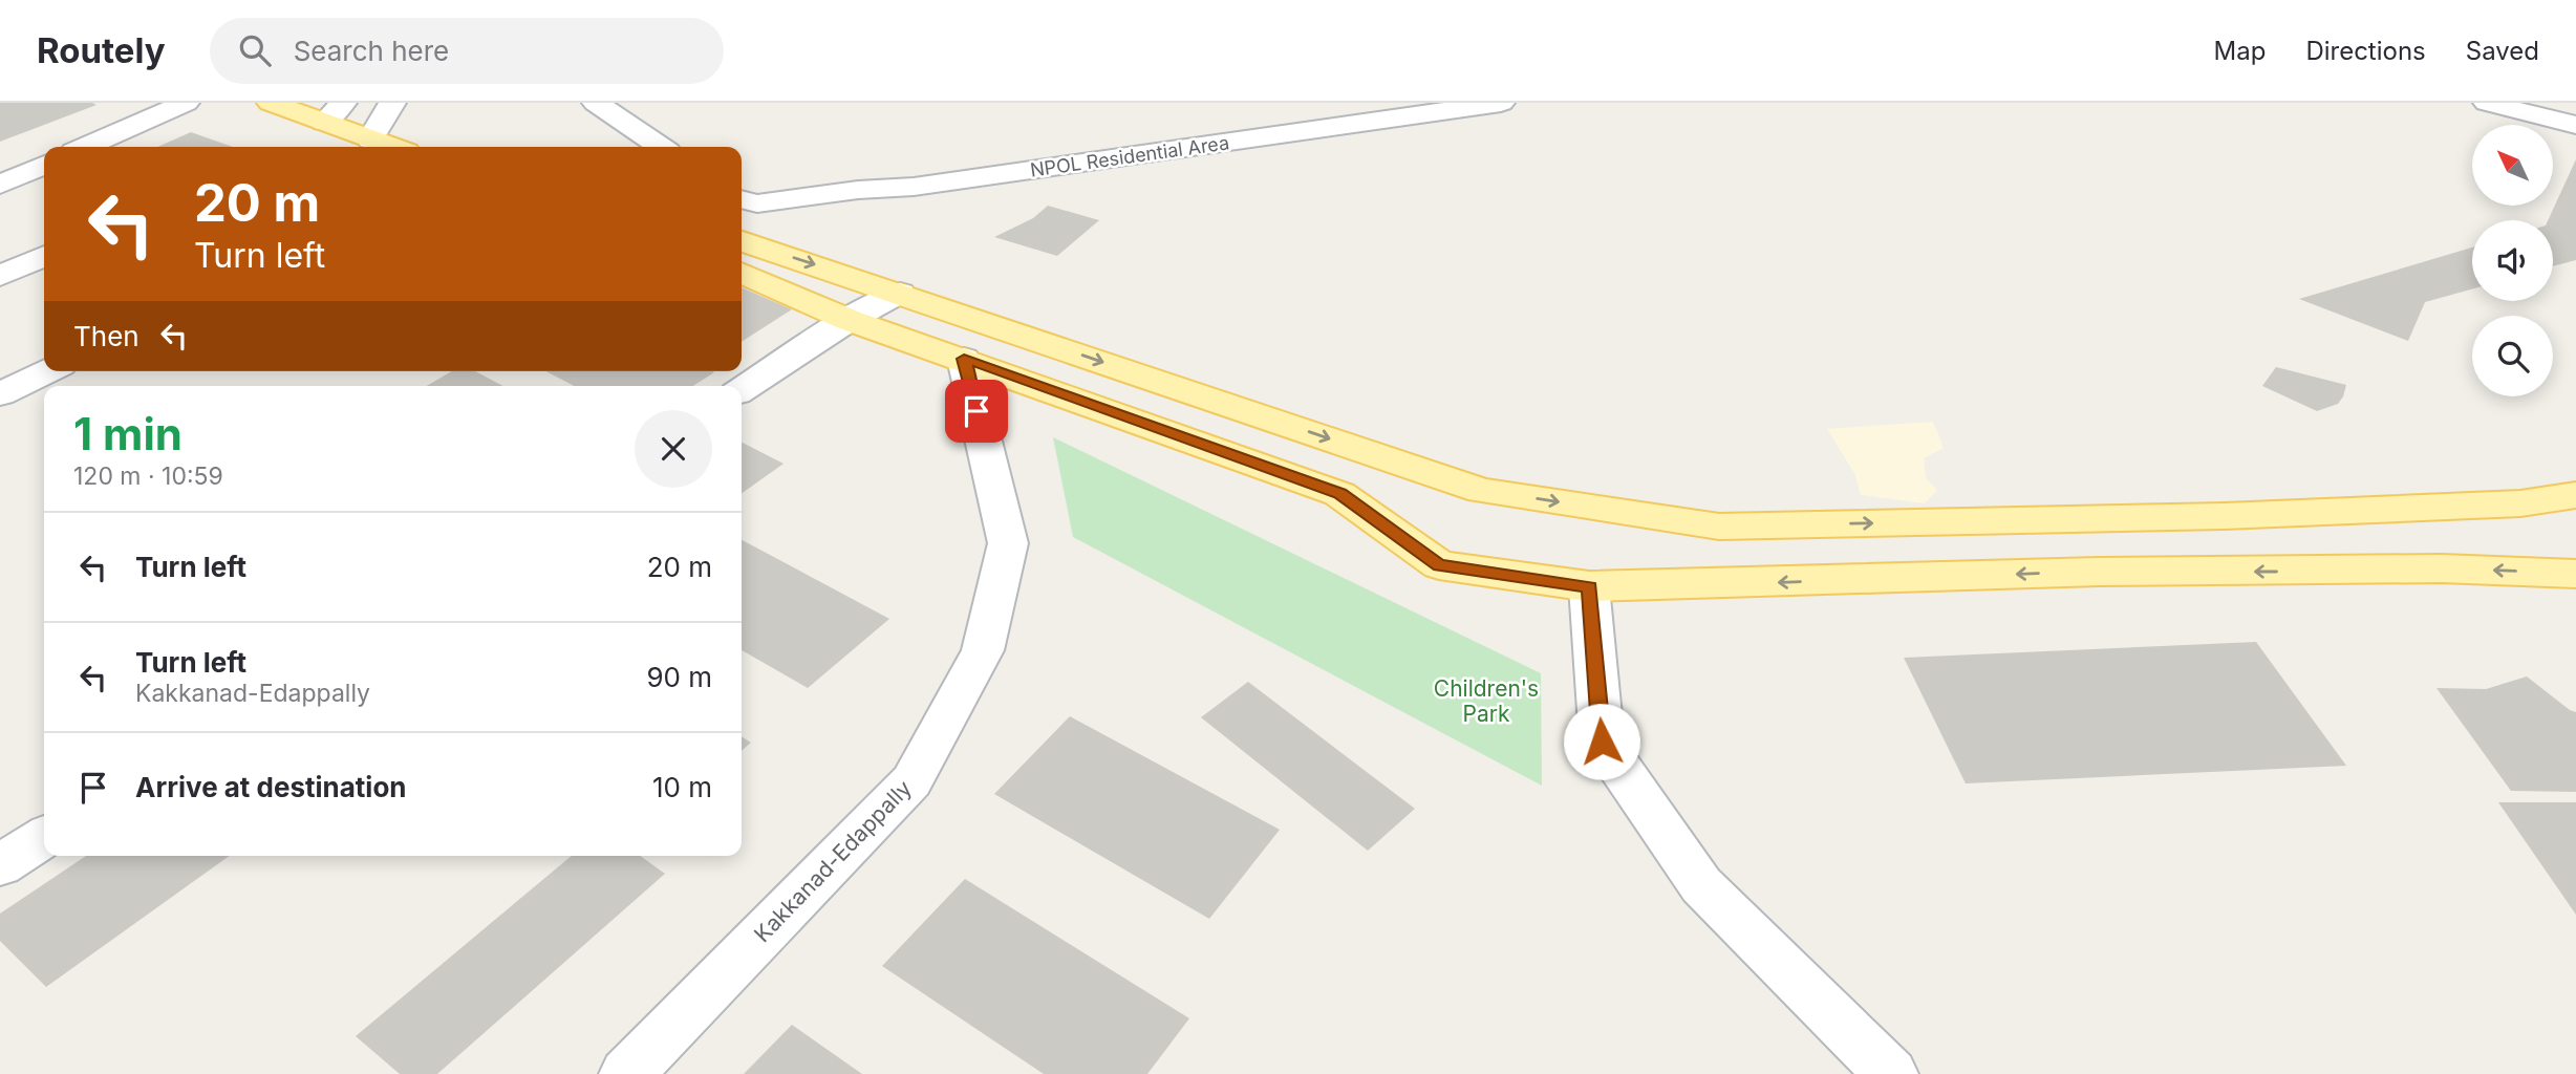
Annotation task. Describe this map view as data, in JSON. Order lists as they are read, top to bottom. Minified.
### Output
{"streets":{"street":["NPOL Residential Area","Kakkanad-Edappally"]},"parks":["Children's Park"],"north":"top left","page":{"header":"Routely","search":"Search here","nav":["Map","Directions","Saved"],"turn":["20 m","Turn left"],"then":"Then","heading":["1 min","120 m · 10:59"],"list":[{"name":"Turn left","value":"20 m"},{"name":"Turn left","note":"Kakkanad-Edappally","value":"90 m"},{"name":"Arrive at destination","value":"10 m"}]}}
